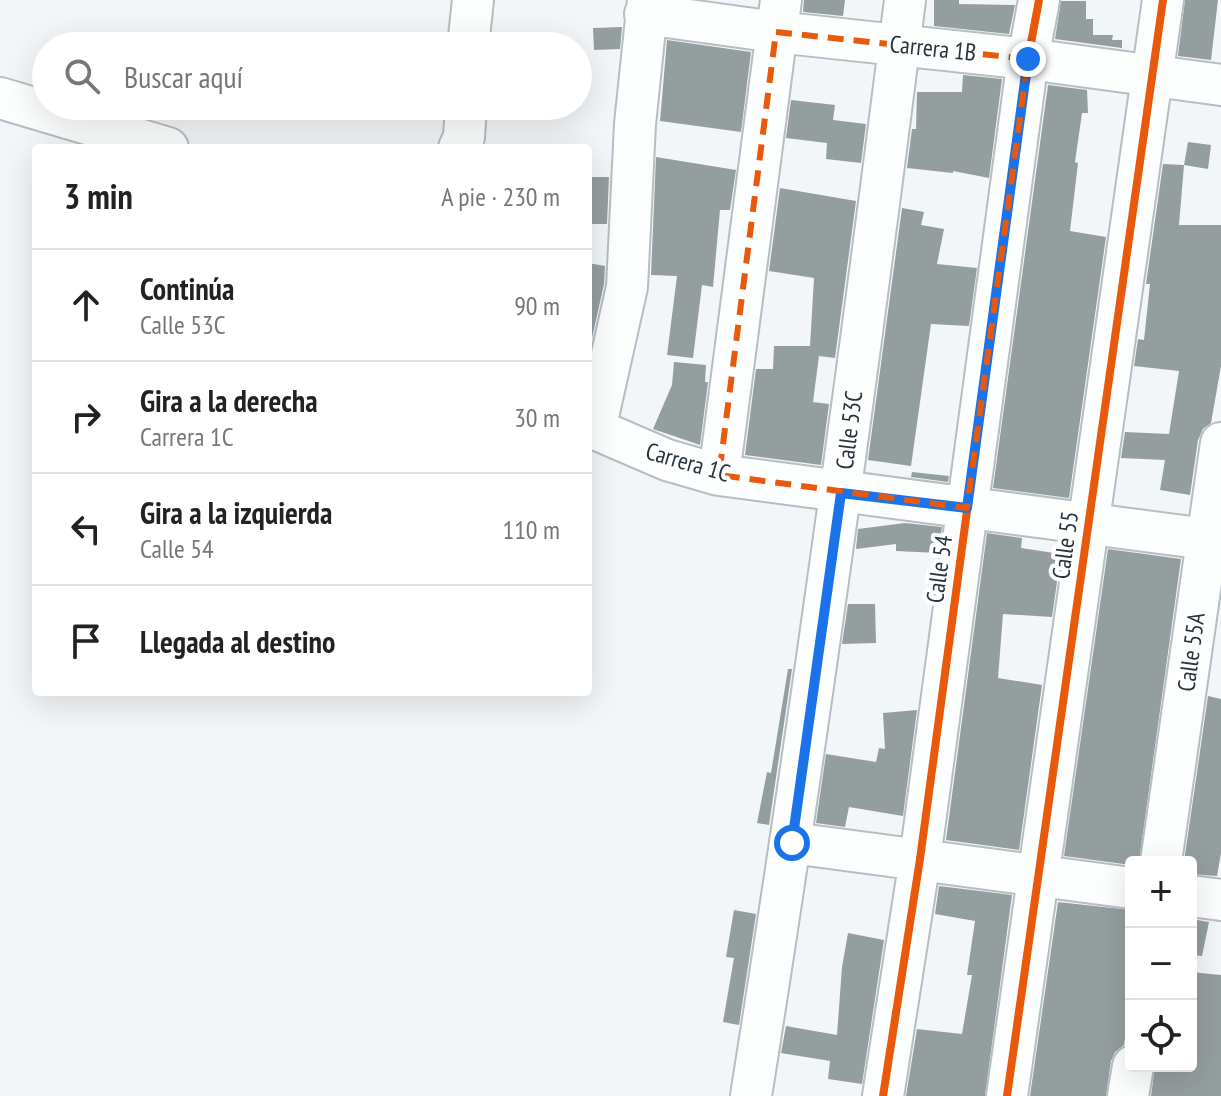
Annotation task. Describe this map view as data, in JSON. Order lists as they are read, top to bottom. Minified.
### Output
{"streets":{"street":["Carrera 1B","Calle 53C","Carrera 1C","Calle 55","Calle 54","Calle 55A"]},"crossings":[["Carrera 1B","Calle 53C"],["Carrera 1B","Calle 55"],["Carrera 1B","Calle 54"],["Calle 53C","Carrera 1C"],["Carrera 1C","Calle 55"],["Carrera 1C","Calle 54"],["Carrera 1C","Calle 55A"]],"page":{"search":"Buscar aquí","heading":["3 min","A pie · 230 m"],"list":[["Continúa","Calle 53C","90 m"],["Gira a la derecha","Carrera 1C","30 m"],["Gira a la izquierda","Calle 54","110 m"],"Llegada al destino"],"map_buttons":["+","−"]}}
